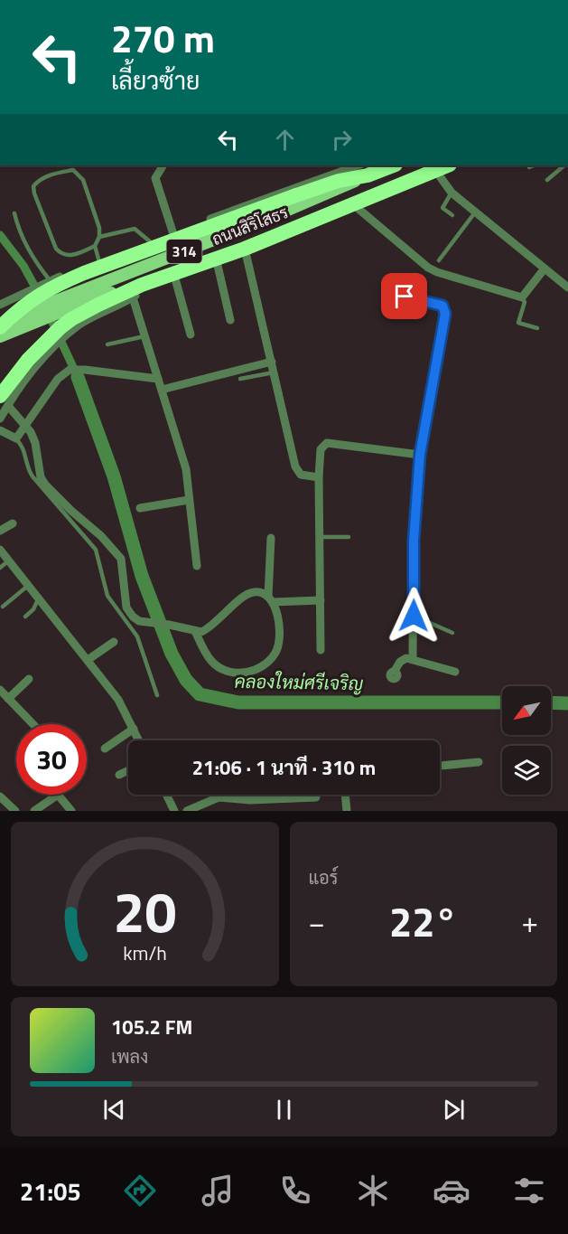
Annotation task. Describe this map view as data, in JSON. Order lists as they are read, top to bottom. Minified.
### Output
{"streets":{"highway":["ถนนสิริโสธร","314"]},"water":["คลองใหม่ศรีเจริญ"],"north":"bottom left","page":{"turn":["270 m","เลี้ยวซ้าย"],"limit":"30","trip":"21:06 · 1 นาที · 310 m","tile":"แอร์","heat":["−","22°","+"],"song":["105.2 FM","เพลง"],"tabs":"21:05","gauge":["20","km/h"]}}
